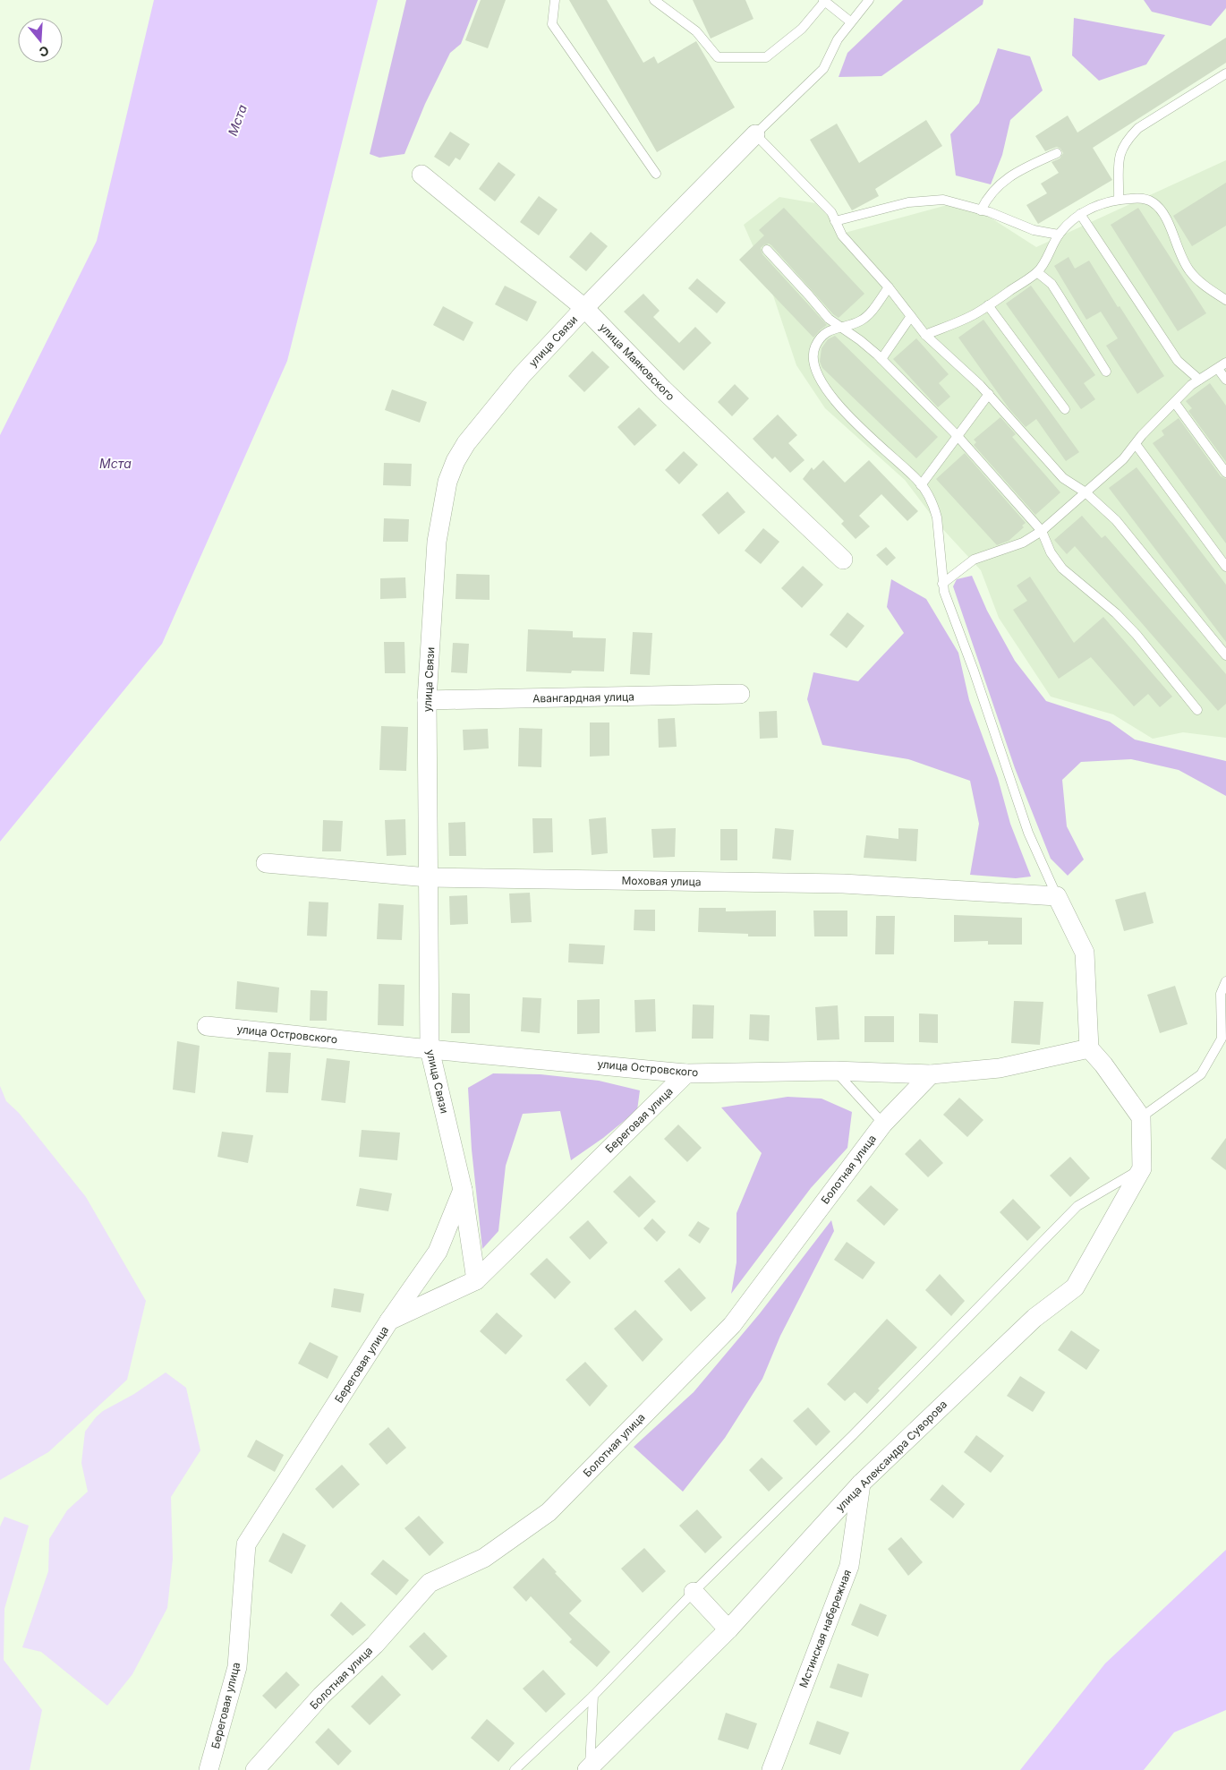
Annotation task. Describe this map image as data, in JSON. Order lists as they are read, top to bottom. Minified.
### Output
{"streets":{"street":["улица Связи","улица Маяковского","Авангардная улица","Моховая улица","улица Островского","Береговая улица","Болотная улица","улица Александра Суворова","Мстинская набережная"]},"crossings":[["улица Связи","улица Маяковского"],["улица Связи","Авангардная улица"],["улица Связи","Моховая улица"],["улица Связи","улица Островского"],["улица Связи","Береговая улица"],["улица Островского","Береговая улица"],["улица Островского","Болотная улица"],["улица Александра Суворова","Мстинская набережная"]],"water":["Мста"],"north":"bottom"}
